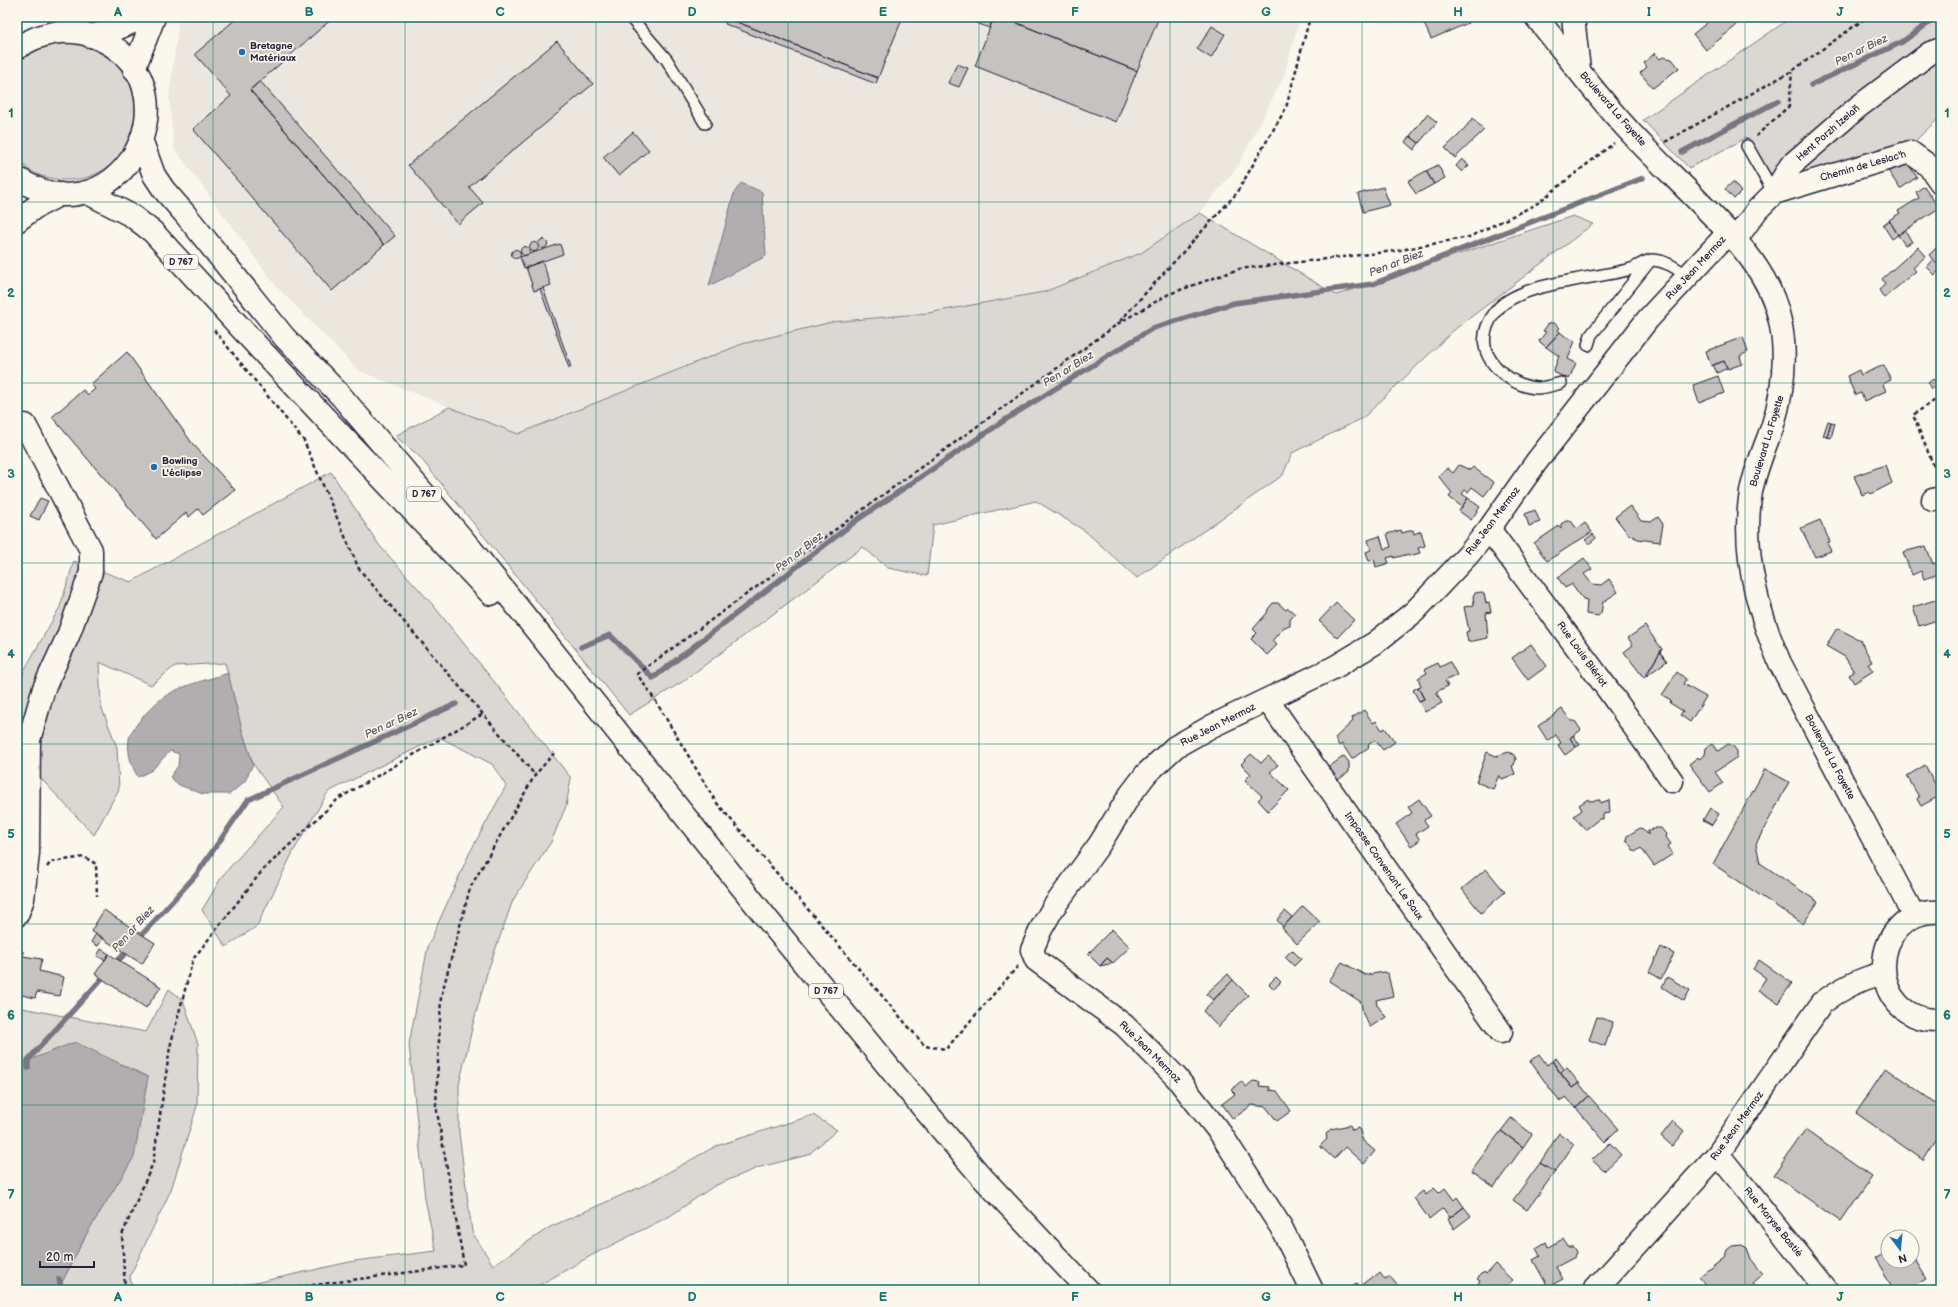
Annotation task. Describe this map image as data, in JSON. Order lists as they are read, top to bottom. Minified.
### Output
{"streets":{"main road":["Boulevard La Fayette","Hent Porzh Izelañ","Chemin de Leslac'h","D 767","Rue Jean Mermoz","Rue Louis Blériot","Impasse Convenant Le Saux","Rue Maryse Bastié"]},"crossings":[["Boulevard La Fayette","Hent Porzh Izelañ"],["Boulevard La Fayette","Rue Jean Mermoz"],["Hent Porzh Izelañ","Chemin de Leslac'h"],["Hent Porzh Izelañ","Rue Jean Mermoz"],["Rue Jean Mermoz","Rue Louis Blériot"],["Rue Jean Mermoz","Impasse Convenant Le Saux"],["Rue Jean Mermoz","Rue Maryse Bastié"]],"water":["Pen ar Biez"],"places":["Bretagne Matériaux","Bowling L'éclipse"],"scale_bar":"20 m","north":"bottom","grid":{"columns":["A","B","C","D","E","F","G","H","I","J"],"rows":["1","2","3","4","5","6","7"]}}
